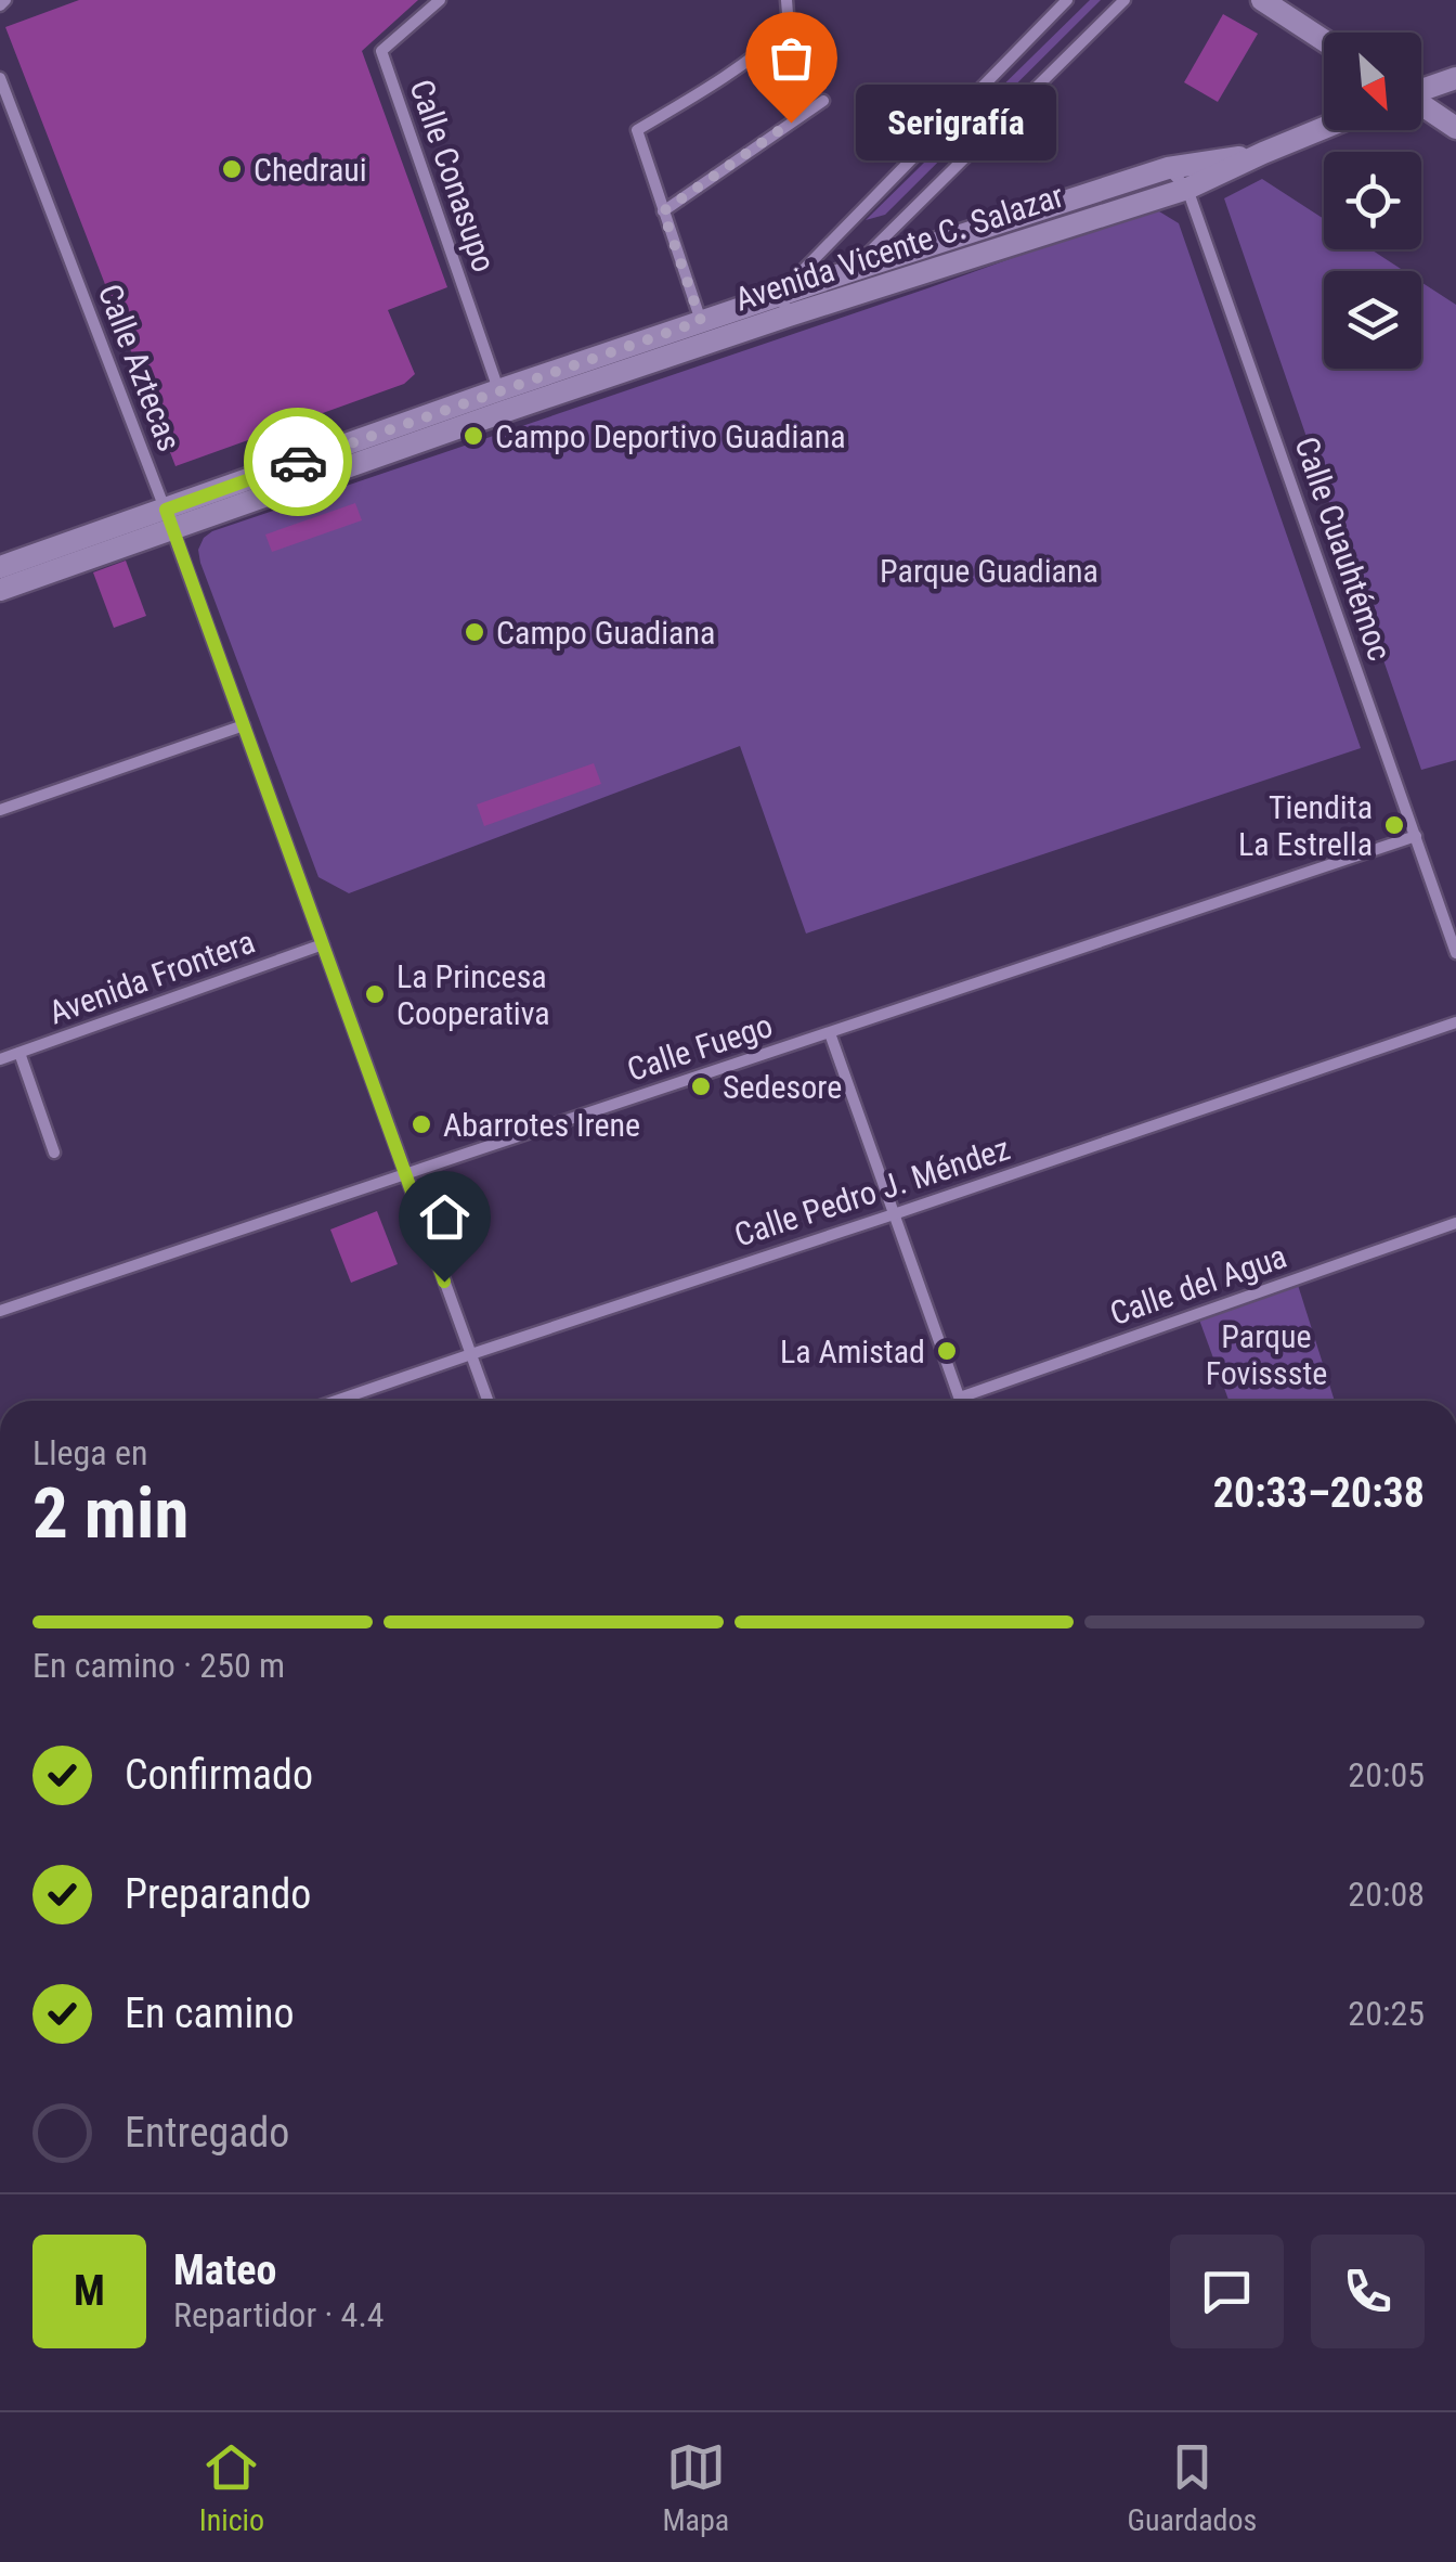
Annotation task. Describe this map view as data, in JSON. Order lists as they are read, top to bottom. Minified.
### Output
{"streets":{"main road":["Avenida Vicente C. Salazar"],"street":["Calle Conasupo","Calle Aztecas","Calle Cuauhtémoc","Avenida Frontera","Calle Fuego","Calle Pedro J. Méndez","Calle del Agua"]},"crossings":[["Calle Conasupo","Avenida Vicente C. Salazar"],["Avenida Vicente C. Salazar","Calle Aztecas"],["Avenida Vicente C. Salazar","Calle Cuauhtémoc"],["Calle Aztecas","Avenida Frontera"],["Calle Aztecas","Calle Fuego"],["Calle Aztecas","Calle Pedro J. Méndez"],["Calle Cuauhtémoc","Calle Fuego"]],"parks":["Parque Guadiana","Parque Fovissste"],"places":["Serigrafía","Chedraui","Campo Deportivo Guadiana","Campo Guadiana","Tiendita La Estrella","La Princesa Cooperativa","Sedesore","Abarrotes Irene","La Amistad"],"north":"bottom right","page":{"bubble":"Serigrafía","heading":["2 min","Llega en","20:33–20:38"],"panel":["Mateo","Repartidor · 4.4"],"bar":"En camino · 250 m","list":[["Confirmado","20:05"],["Preparando","20:08"],["En camino","20:25"],"Entregado"],"round":"M","tabs":["Inicio","Mapa","Guardados"]}}
